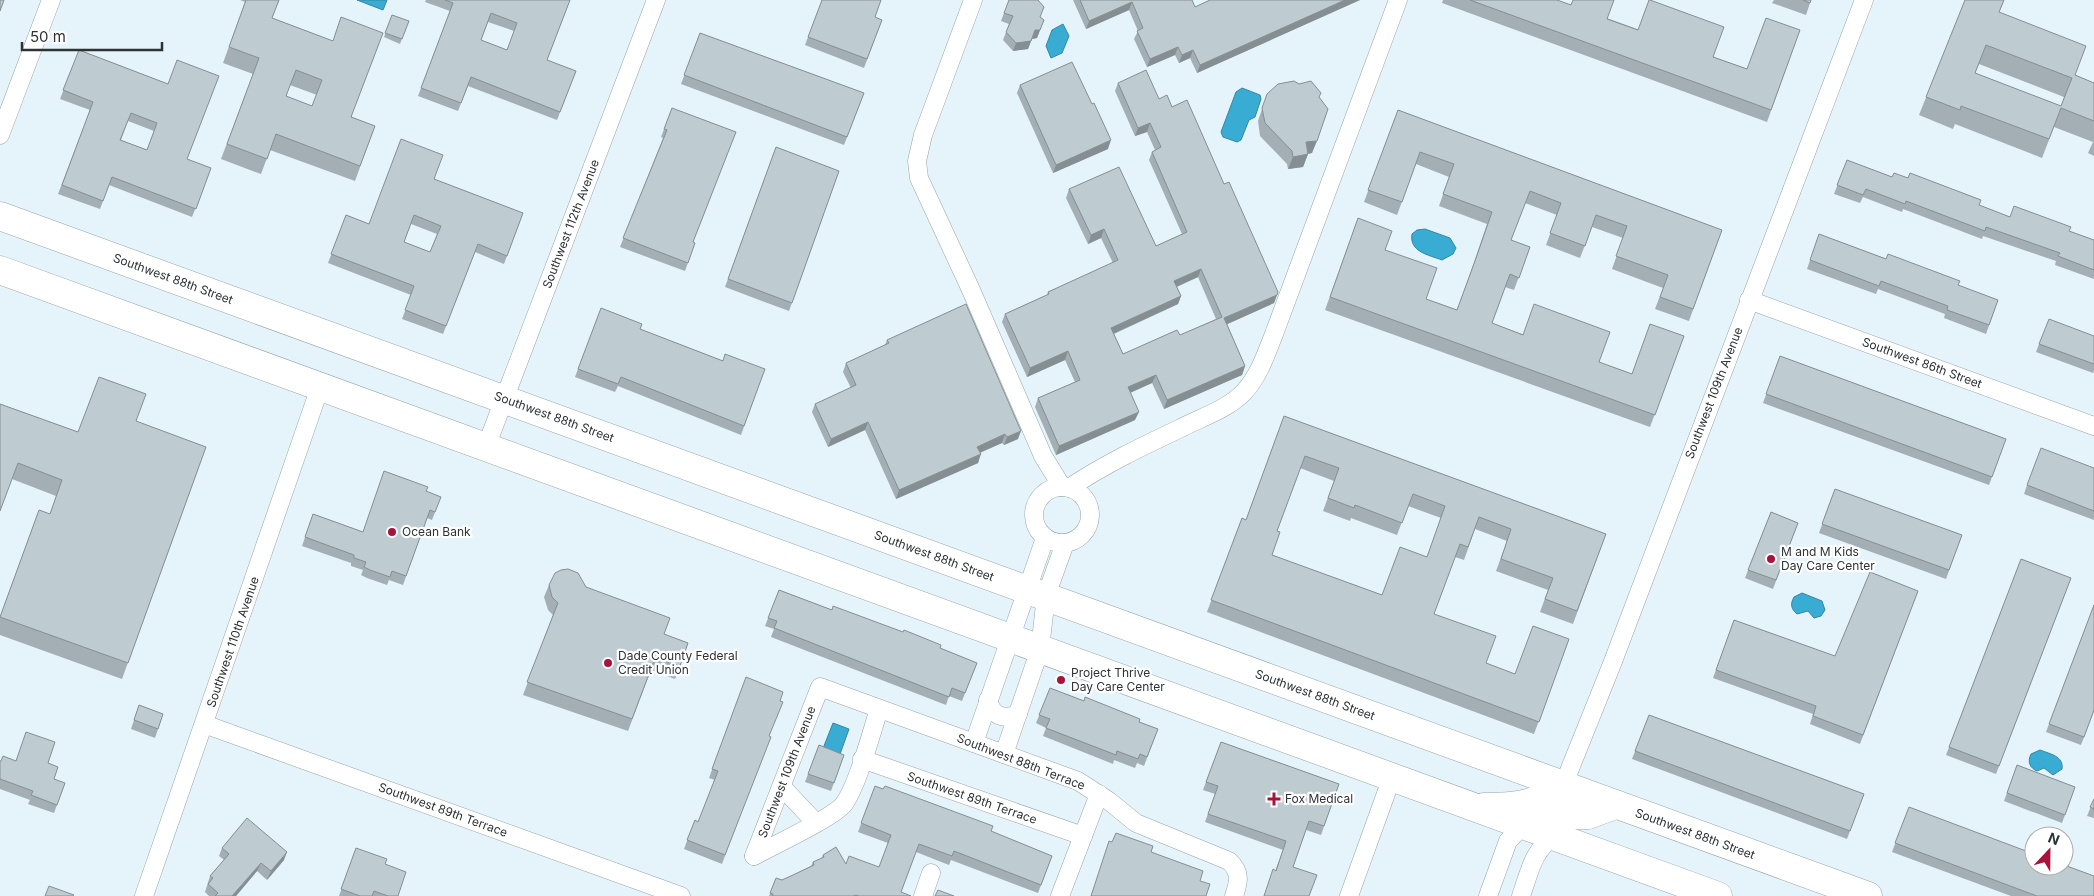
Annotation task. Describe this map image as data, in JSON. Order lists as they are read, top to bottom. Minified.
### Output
{"streets":{"main road":["Southwest 88th Street"],"street":["Southwest 112th Avenue","Southwest 86th Street","Southwest 109th Avenue","Southwest 110th Avenue","Southwest 88th Terrace","Southwest 89th Terrace"]},"crossings":[["Southwest 112th Avenue","Southwest 88th Street"],["Southwest 88th Street","Southwest 109th Avenue"],["Southwest 86th Street","Southwest 109th Avenue"],["Southwest 109th Avenue","Southwest 88th Terrace"],["Southwest 110th Avenue","Southwest 89th Terrace"]],"places":{"other":["Ocean Bank","M and M Kids Day Care Center","Dade County Federal Credit Union","Project Thrive Day Care Center"],"health":["Fox Medical"]},"scale_bar":"50 m","north":"top"}
